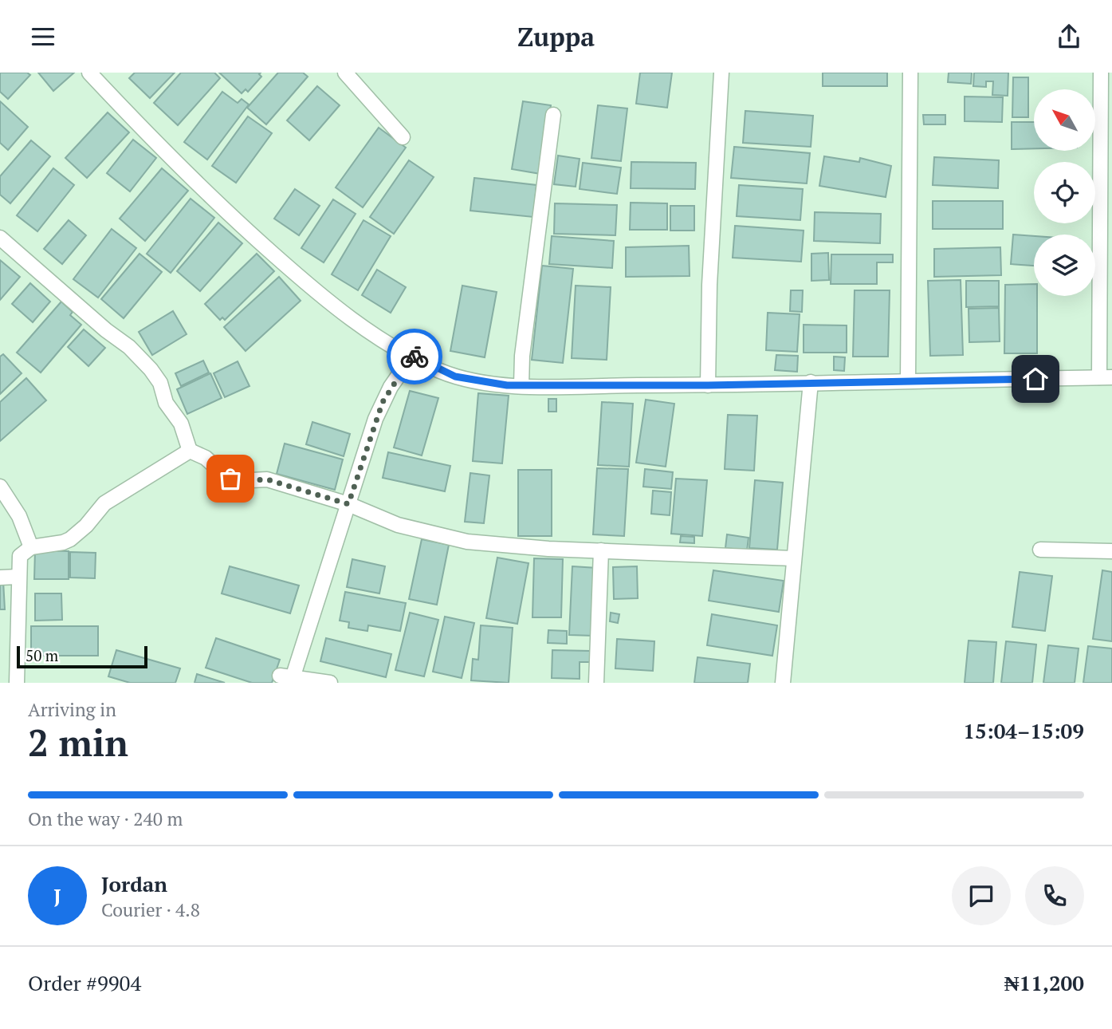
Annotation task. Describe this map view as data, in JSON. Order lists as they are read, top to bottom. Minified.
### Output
{"scale_bar":"50 m","north":"top left","page":{"header":"Zuppa","scale":"50 m","heading":["2 min","Arriving in","15:04–15:09"],"panel":["Jordan","Courier · 4.8","Order #9904","₦11,200"],"bar":"On the way · 240 m","round":"J"}}
